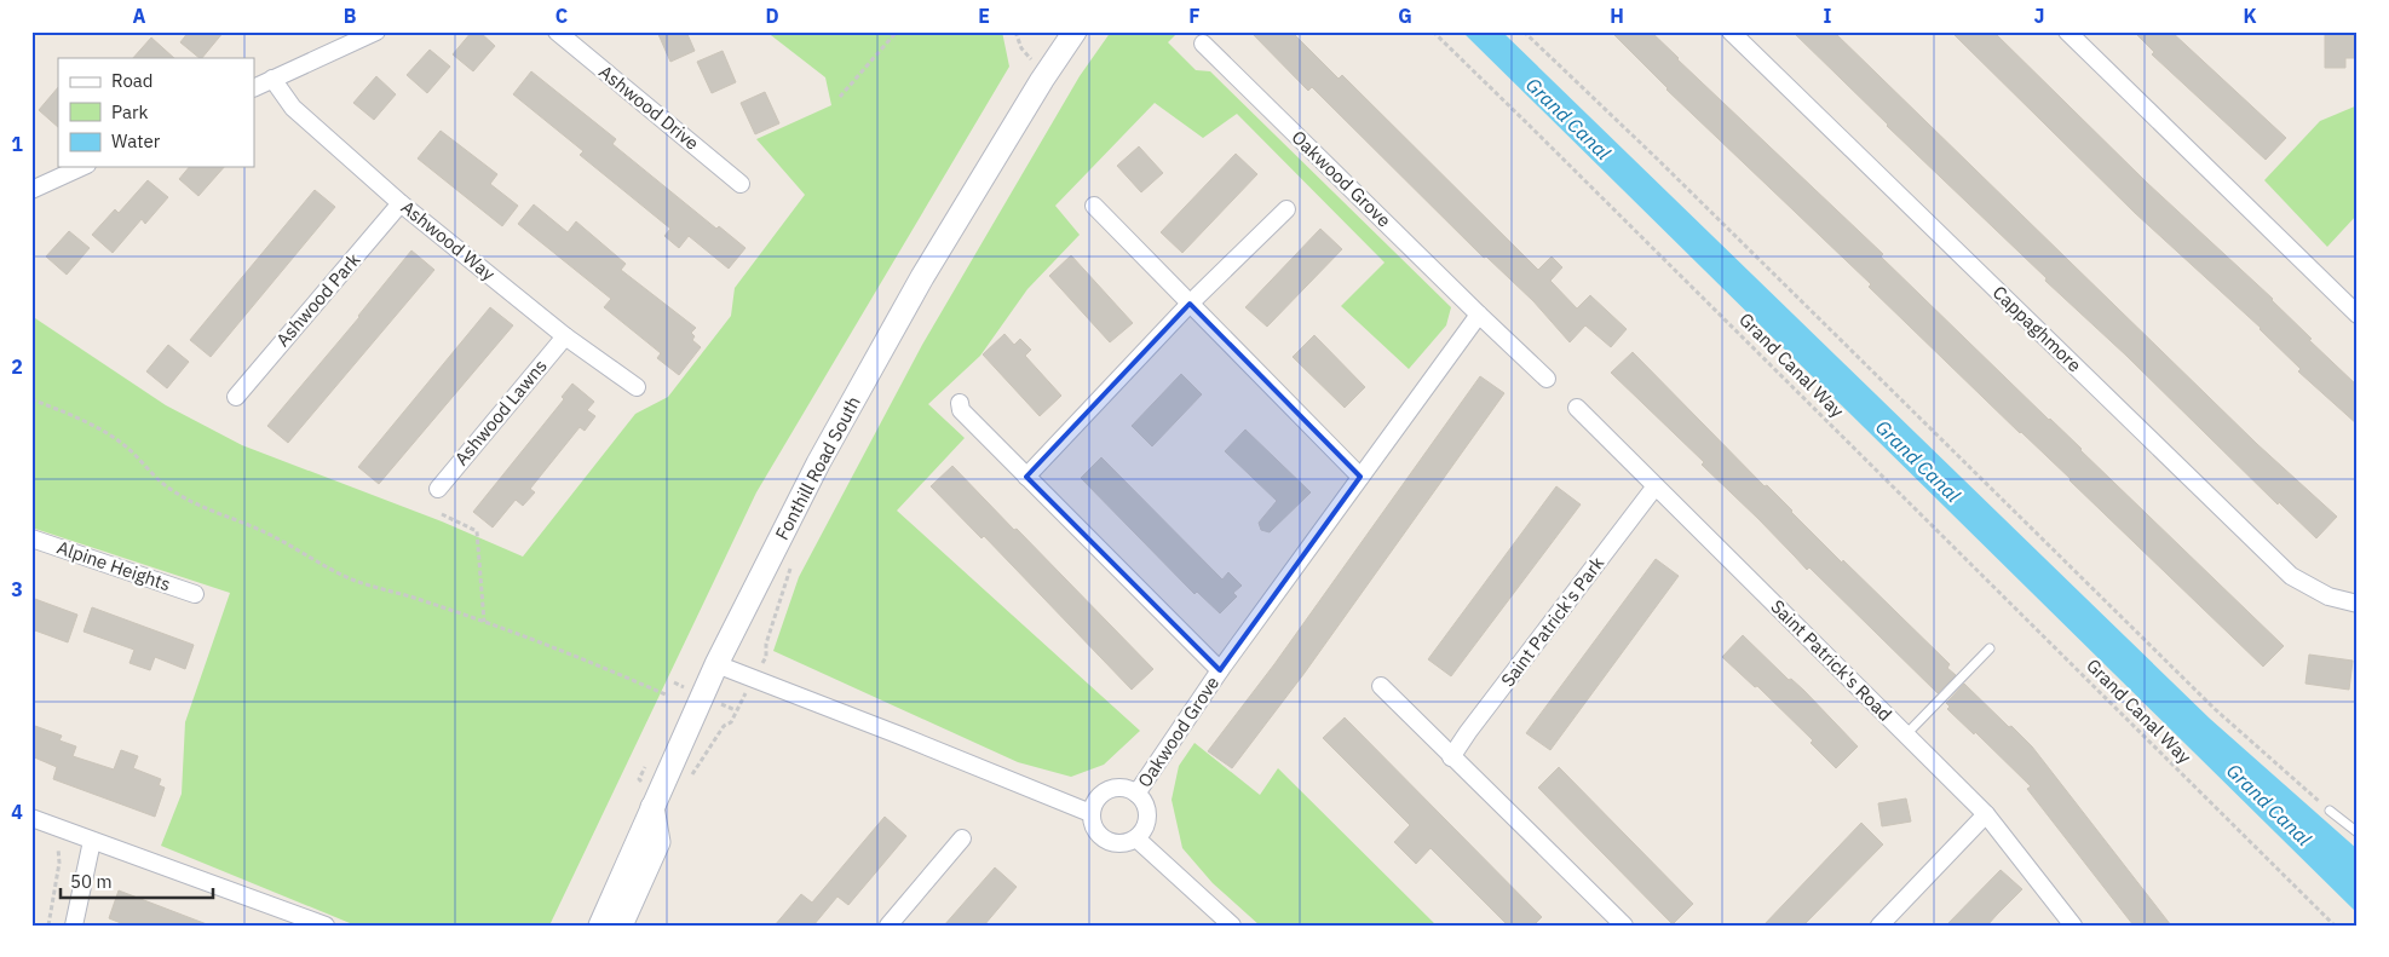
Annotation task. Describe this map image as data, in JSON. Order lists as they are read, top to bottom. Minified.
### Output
{"streets":{"main road":["Fonthill Road South"],"street":["Ashwood Drive","Oakwood Grove","Ashwood Way","Ashwood Park","Cappaghmore","Ashwood Lawns","Alpine Heights","Saint Patrick's Park","Saint Patrick's Road"],"path":["Grand Canal Way"]},"crossings":[["Ashwood Way","Ashwood Park"],["Ashwood Way","Ashwood Lawns"],["Saint Patrick's Park","Saint Patrick's Road"]],"water":["Grand Canal"],"legend":["Road","Park","Water"],"scale_bar":"50 m","grid":{"columns":["A","B","C","D","E","F","G","H","I","J","K"],"rows":["1","2","3","4"]}}
